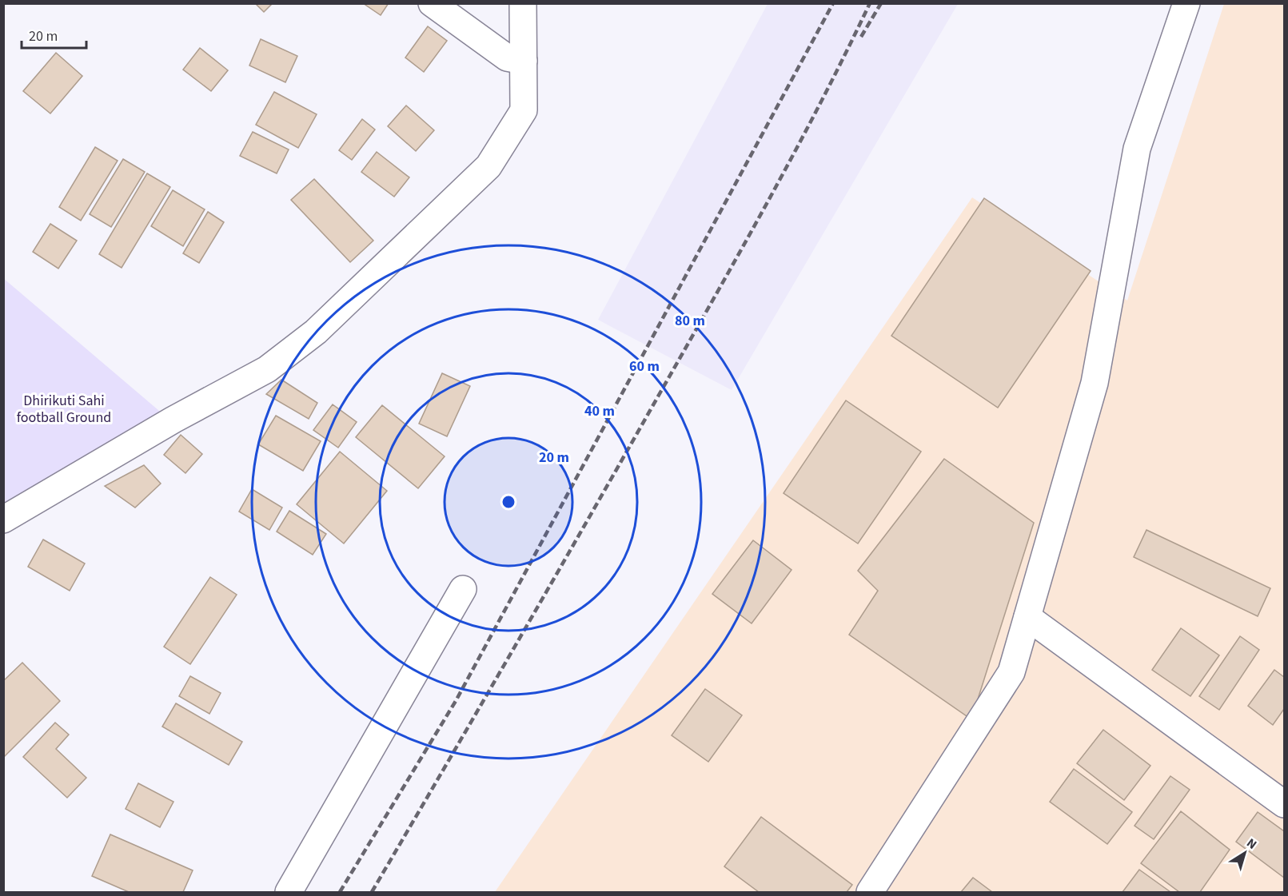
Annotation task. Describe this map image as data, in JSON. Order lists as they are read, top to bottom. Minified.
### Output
{"parks":["Dhirikuti Sahi football Ground"],"scale_bar":"20 m","north":"top right","rings":["80 m","60 m","40 m","20 m"]}
